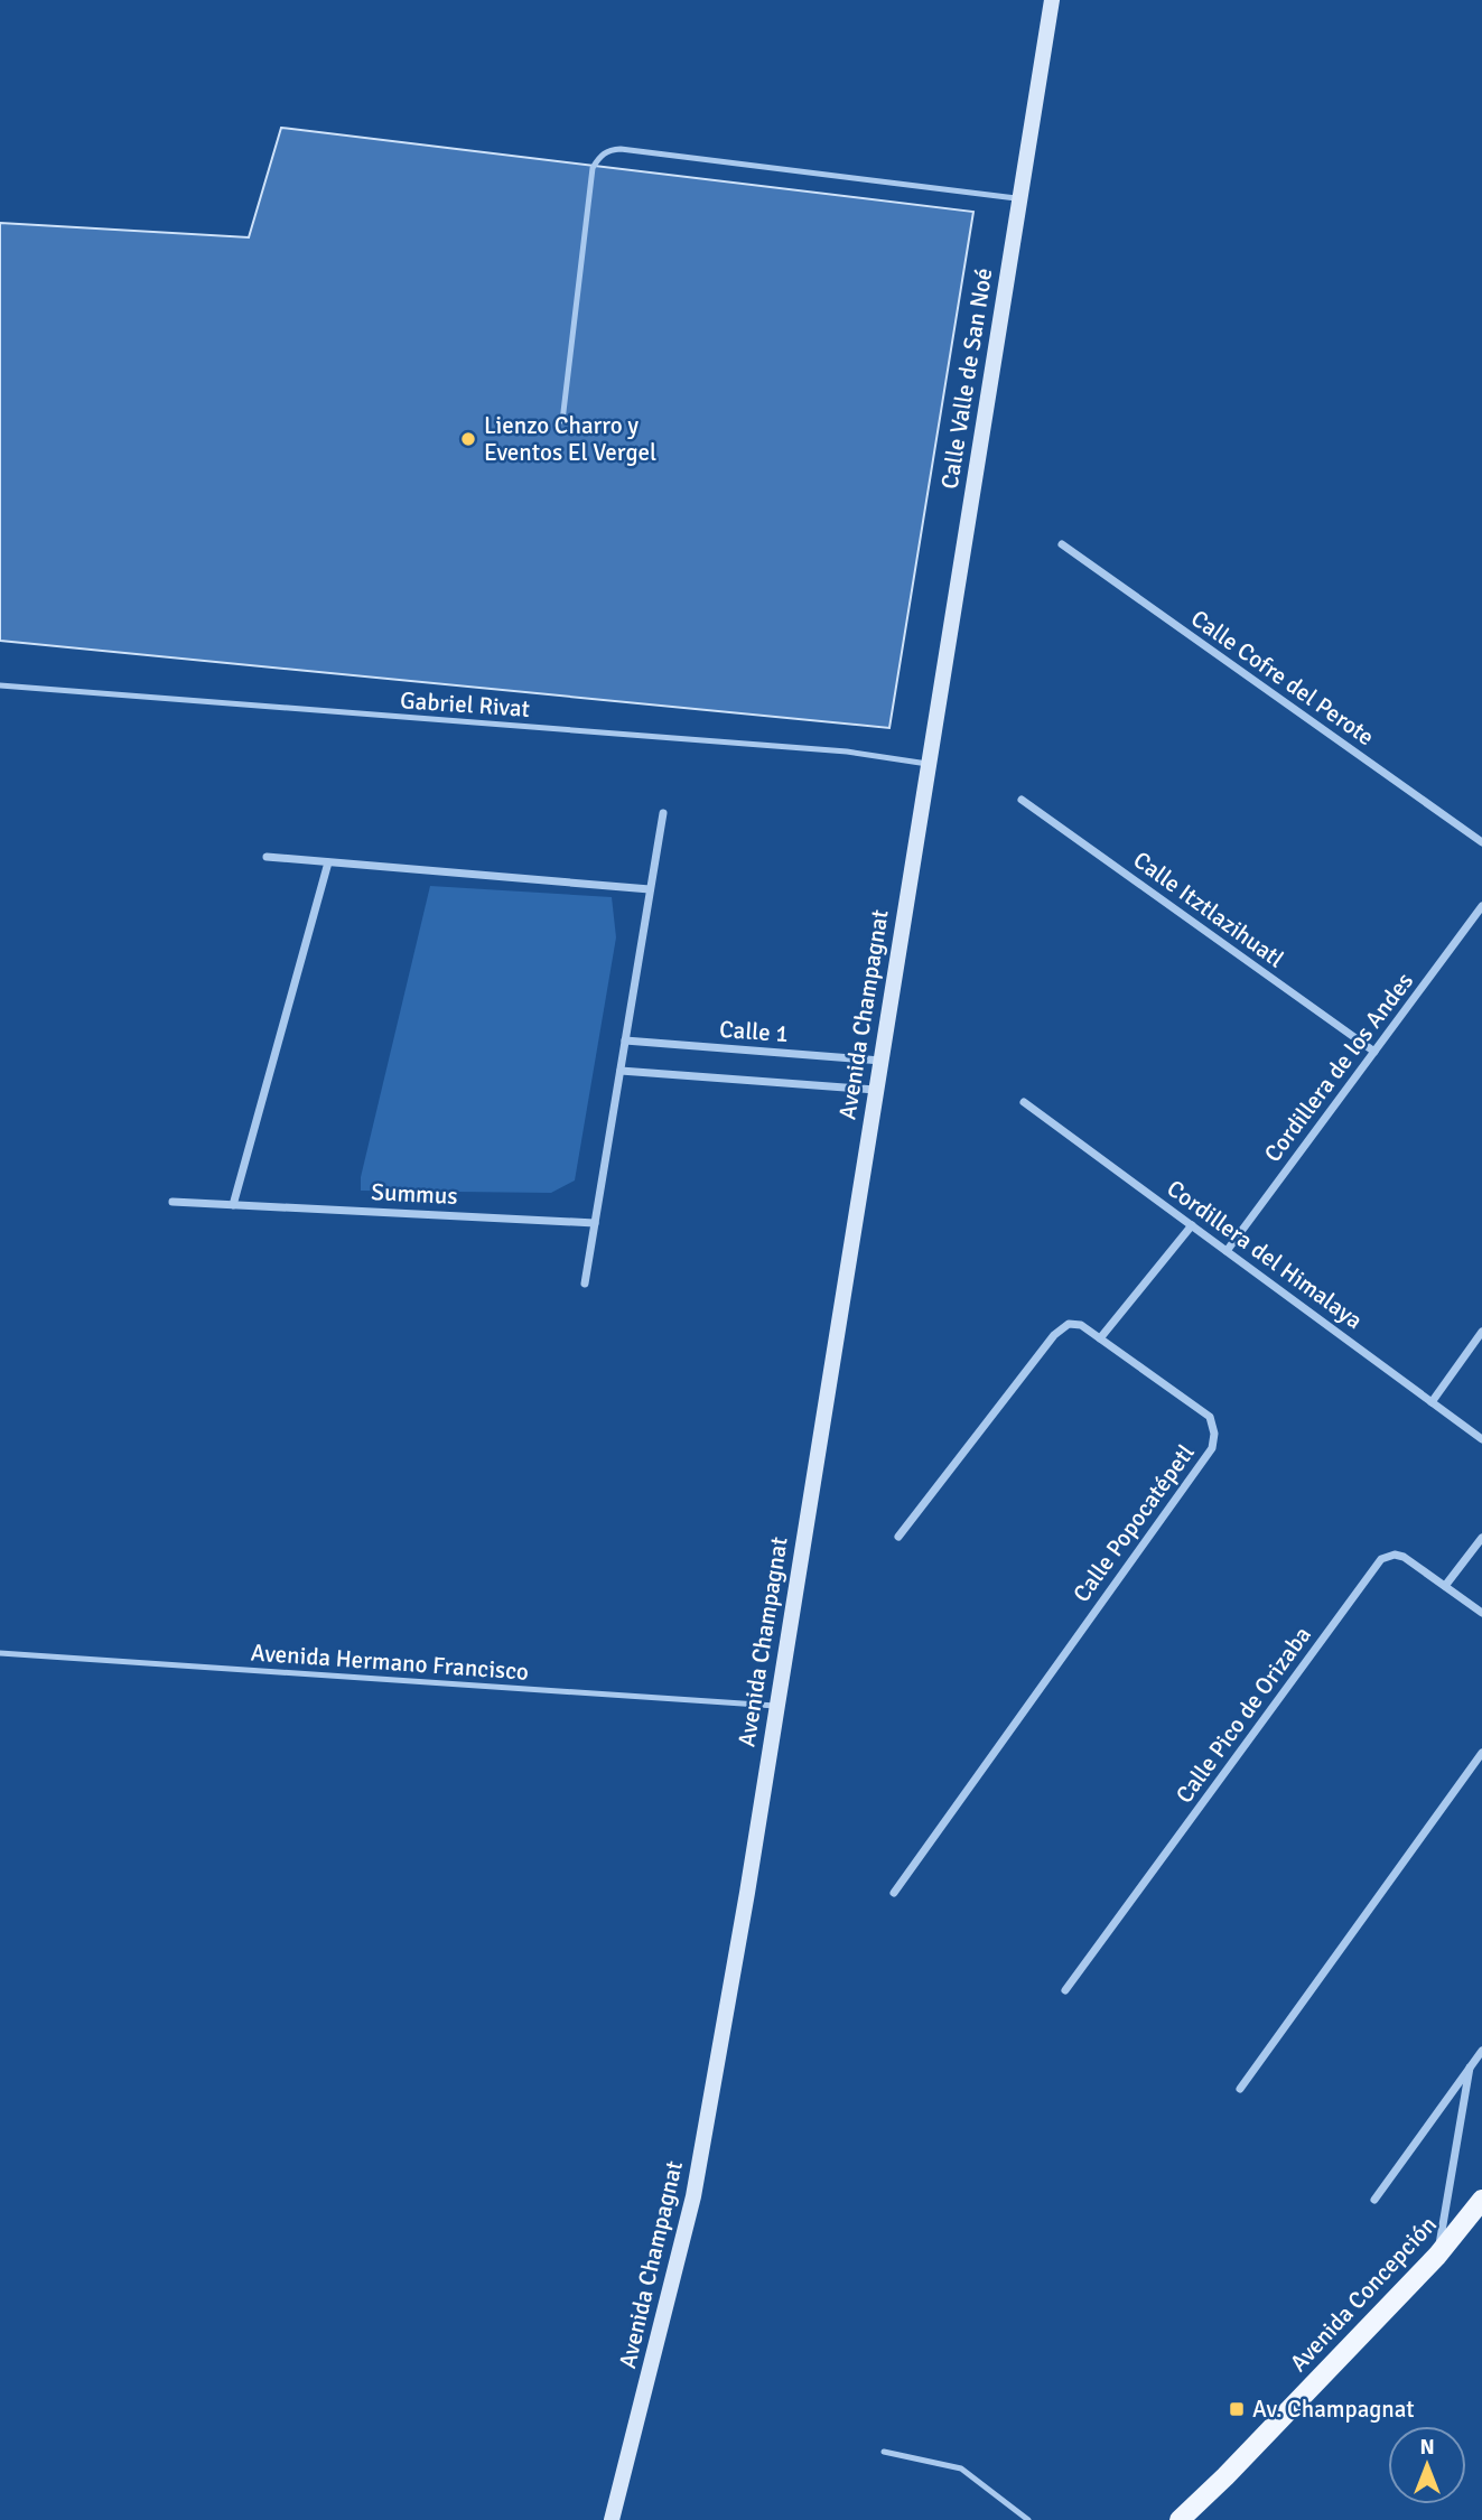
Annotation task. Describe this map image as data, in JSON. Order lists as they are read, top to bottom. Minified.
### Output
{"streets":{"main road":["Avenida Concepción"],"street":["Calle Valle de San Noé","Calle Cofre del Perote","Calle Itztlazihuatl","Avenida Champagnat","Calle 1","Cordillera de los Andes","Summus","Cordillera del Himalaya","Calle Popocatépetl","Calle Pico de Orizaba"],"lane":["Gabriel Rivat","Avenida Hermano Francisco"]},"crossings":[["Calle Valle de San Noé","Gabriel Rivat"],["Calle Valle de San Noé","Avenida Champagnat"],["Gabriel Rivat","Avenida Champagnat"],["Calle Itztlazihuatl","Cordillera de los Andes"],["Avenida Champagnat","Calle 1"],["Avenida Champagnat","Avenida Hermano Francisco"],["Cordillera de los Andes","Cordillera del Himalaya"]],"places":{"other":["Lienzo Charro y Eventos El Vergel"],"transit":["Av. Champagnat"]},"north":"top"}
